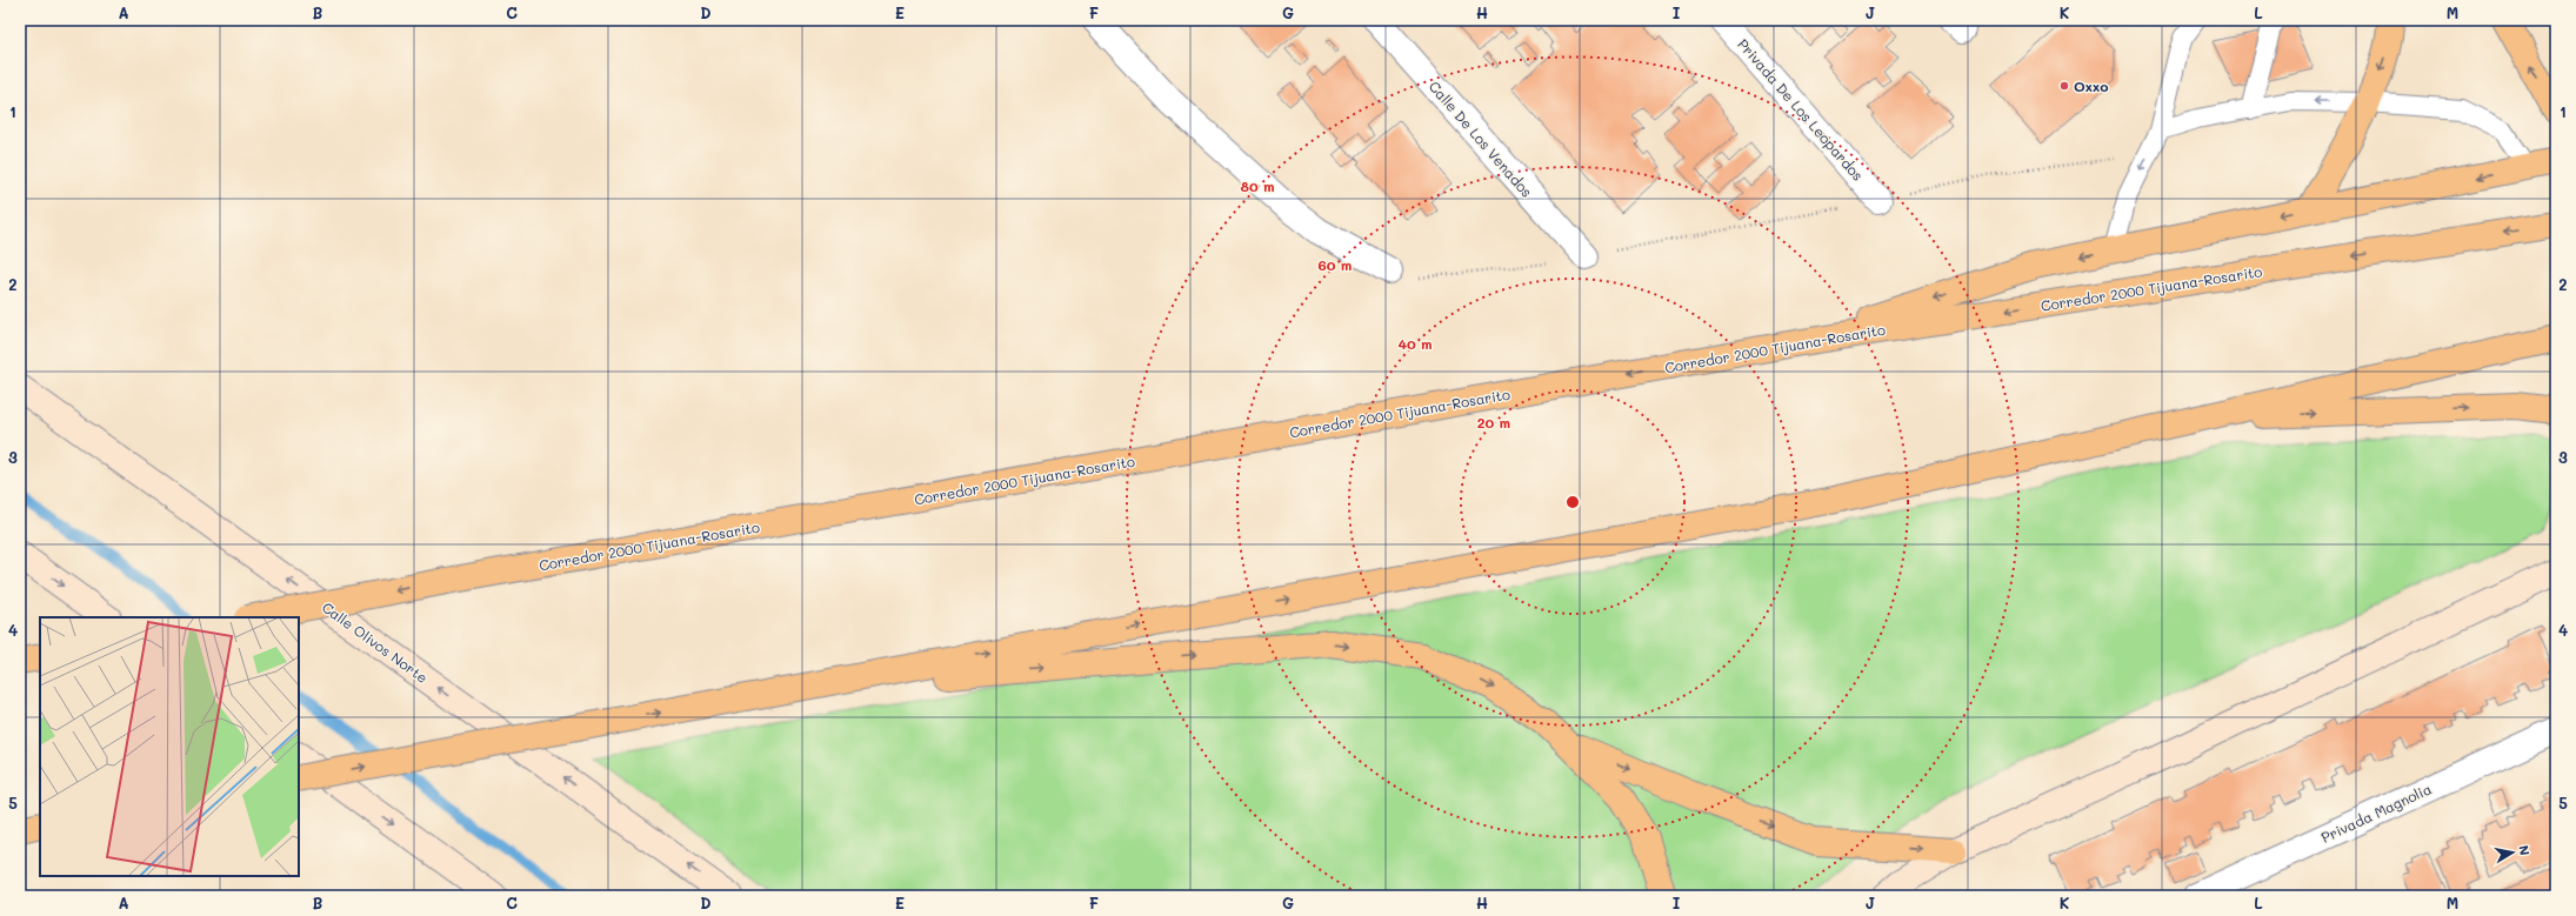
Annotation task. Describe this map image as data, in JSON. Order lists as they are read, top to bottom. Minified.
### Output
{"streets":{"main road":["Corredor 2000 Tijuana-Rosarito","Calle Olivos Norte"],"street":["Privada De Los Leopardos","Calle De Los Venados","Privada Magnolia"]},"places":["Oxxo"],"north":"right","grid":{"columns":["A","B","C","D","E","F","G","H","I","J","K","L","M"],"rows":["1","2","3","4","5"]},"rings":["80 m","60 m","40 m","20 m"]}
